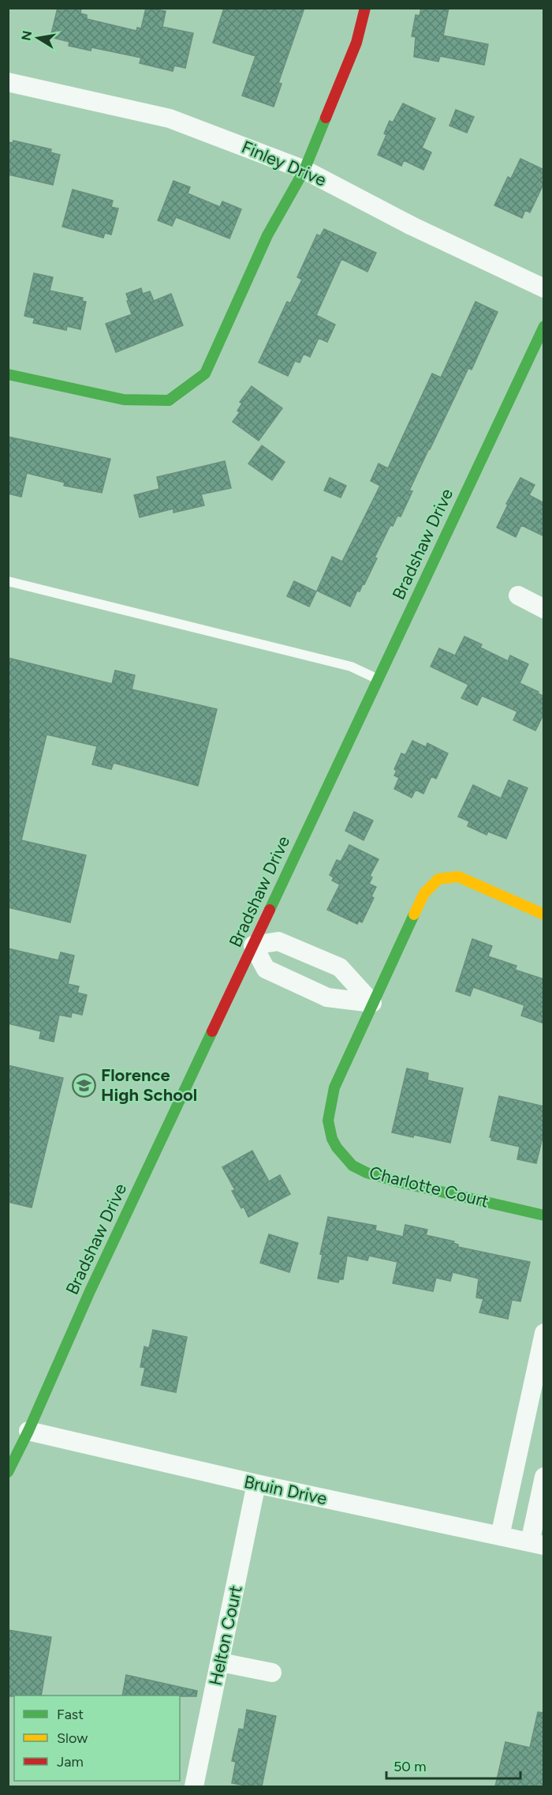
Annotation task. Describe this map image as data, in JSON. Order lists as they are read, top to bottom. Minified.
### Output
{"streets":{"street":["Finley Drive","Bradshaw Drive","Charlotte Court","Bruin Drive","Helton Court"]},"crossings":[["Bradshaw Drive","Bruin Drive"],["Bruin Drive","Helton Court"]],"places":{"school or university":["Florence High School"]},"legend":["Fast","Slow","Jam"],"scale_bar":"50 m","north":"left"}
